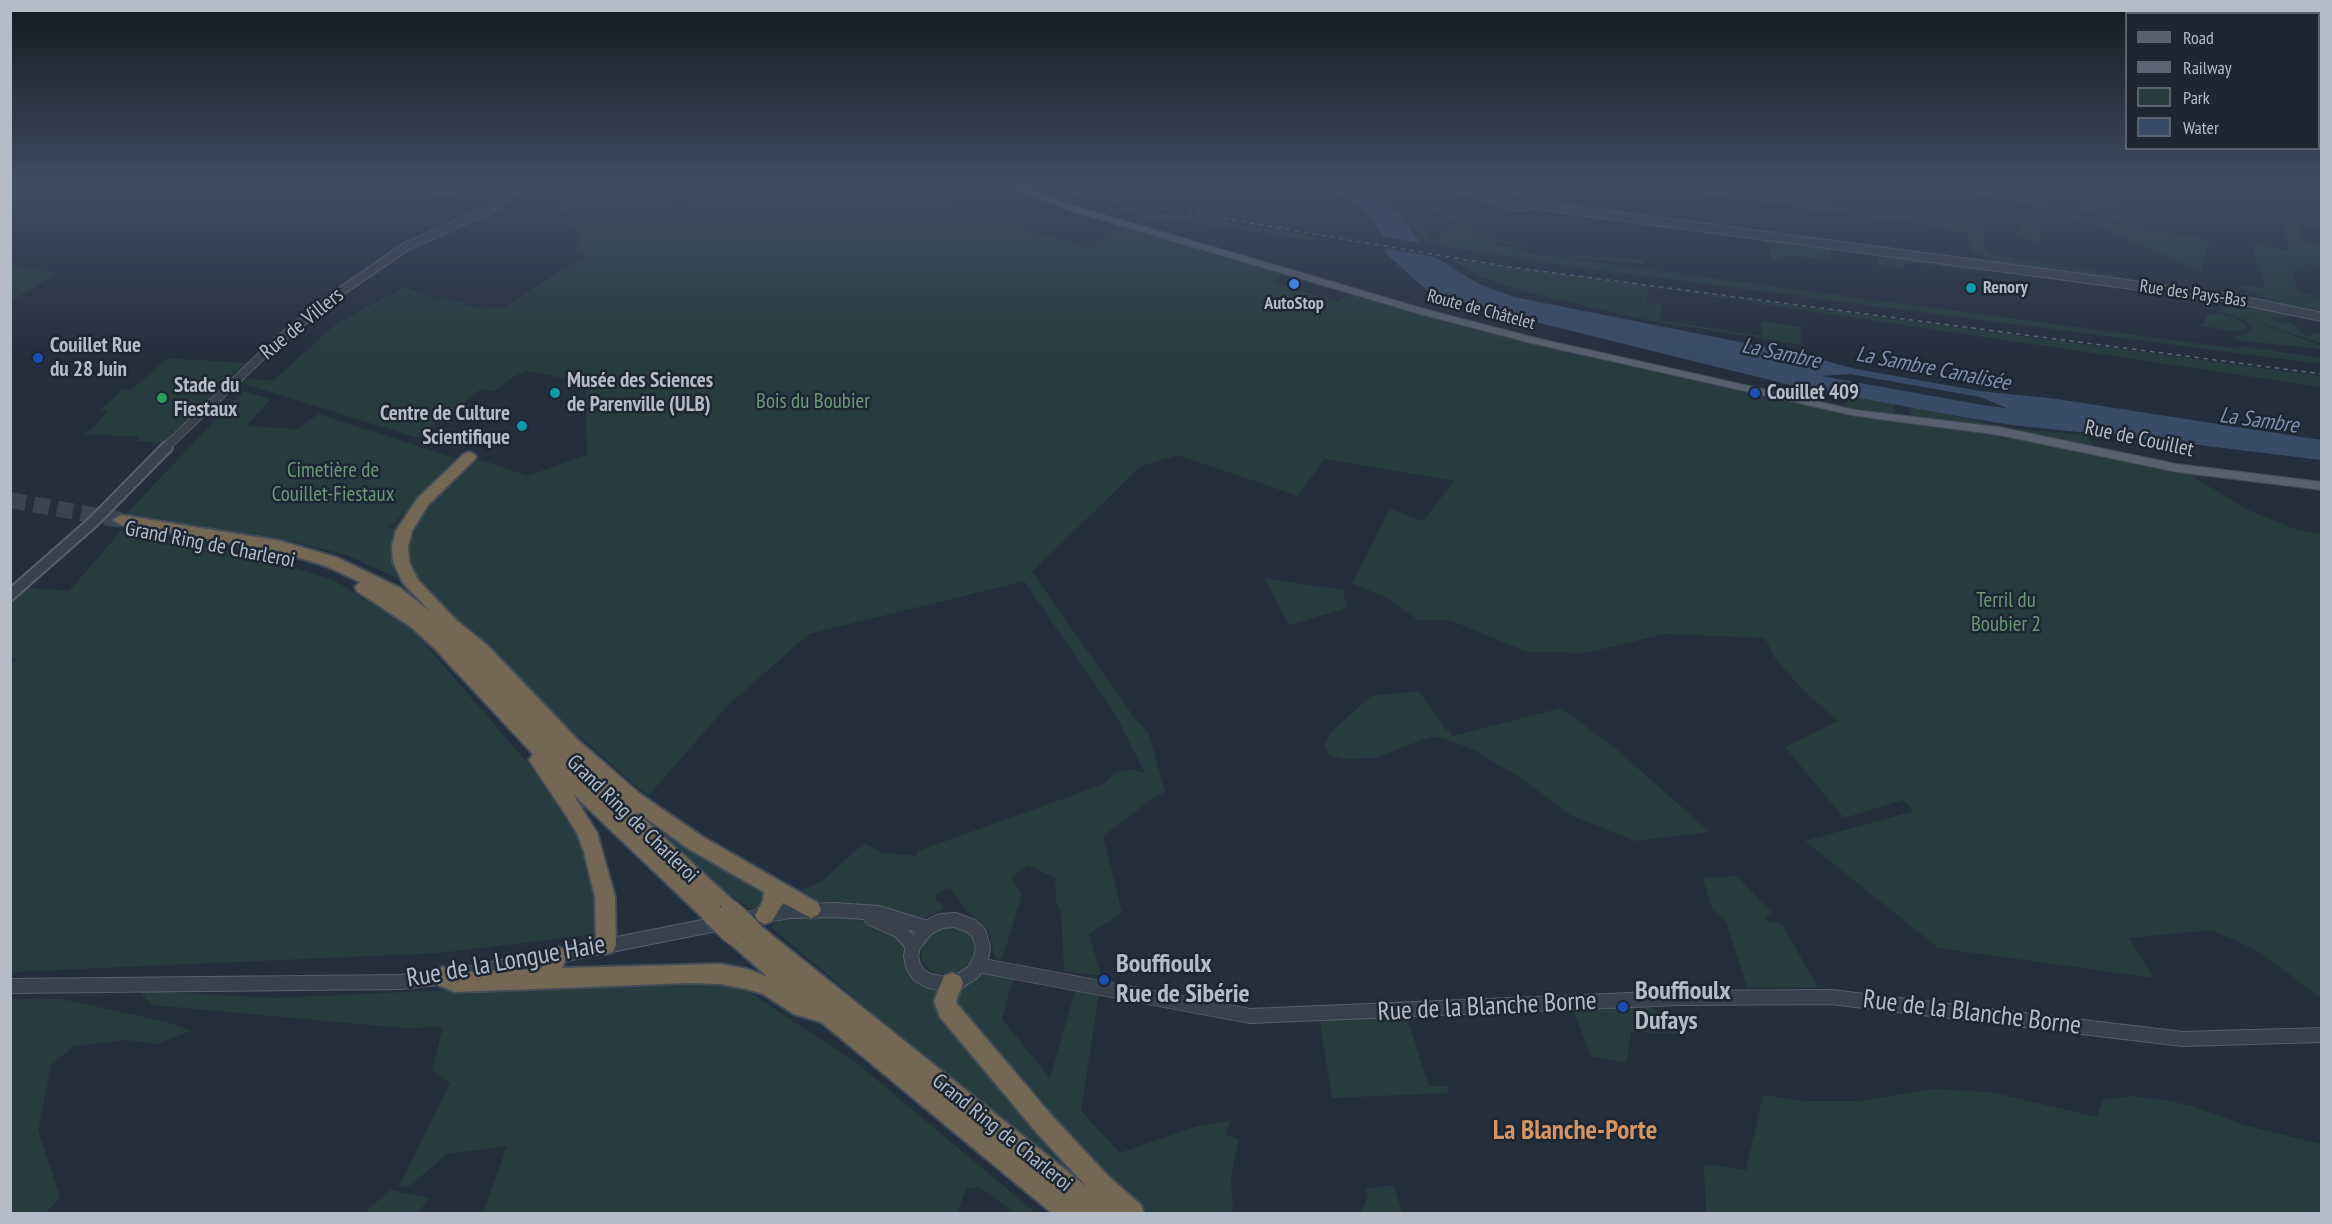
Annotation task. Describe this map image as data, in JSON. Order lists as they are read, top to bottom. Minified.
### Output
{"streets":{"highway":["Grand Ring de Charleroi"],"main road":["Route de Châtelet","Rue de Couillet"],"street":["Rue des Pays-Bas","Rue de Villers","Rue de la Longue Haie","Rue de la Blanche Borne"]},"crossings":[["Route de Châtelet","Rue de Couillet"],["Grand Ring de Charleroi","Rue de la Longue Haie"],["Rue de la Longue Haie","Rue de la Blanche Borne"]],"districts":["La Blanche-Porte"],"water":["La Sambre","La Sambre Canalisée"],"parks":["Bois du Boubier","Cimetière de Couillet-Fiestaux","Terril du Boubier 2"],"places":["AutoStop","Renory","Couillet Rue du 28 Juin","Musée des Sciences de Parenville (ULB)","Couillet 409","Stade du Fiestaux","Centre de Culture Scientifique","Bouffioulx Rue de Sibérie","Bouffioulx Dufays"],"legend":["Road","Railway","Park","Water"]}
